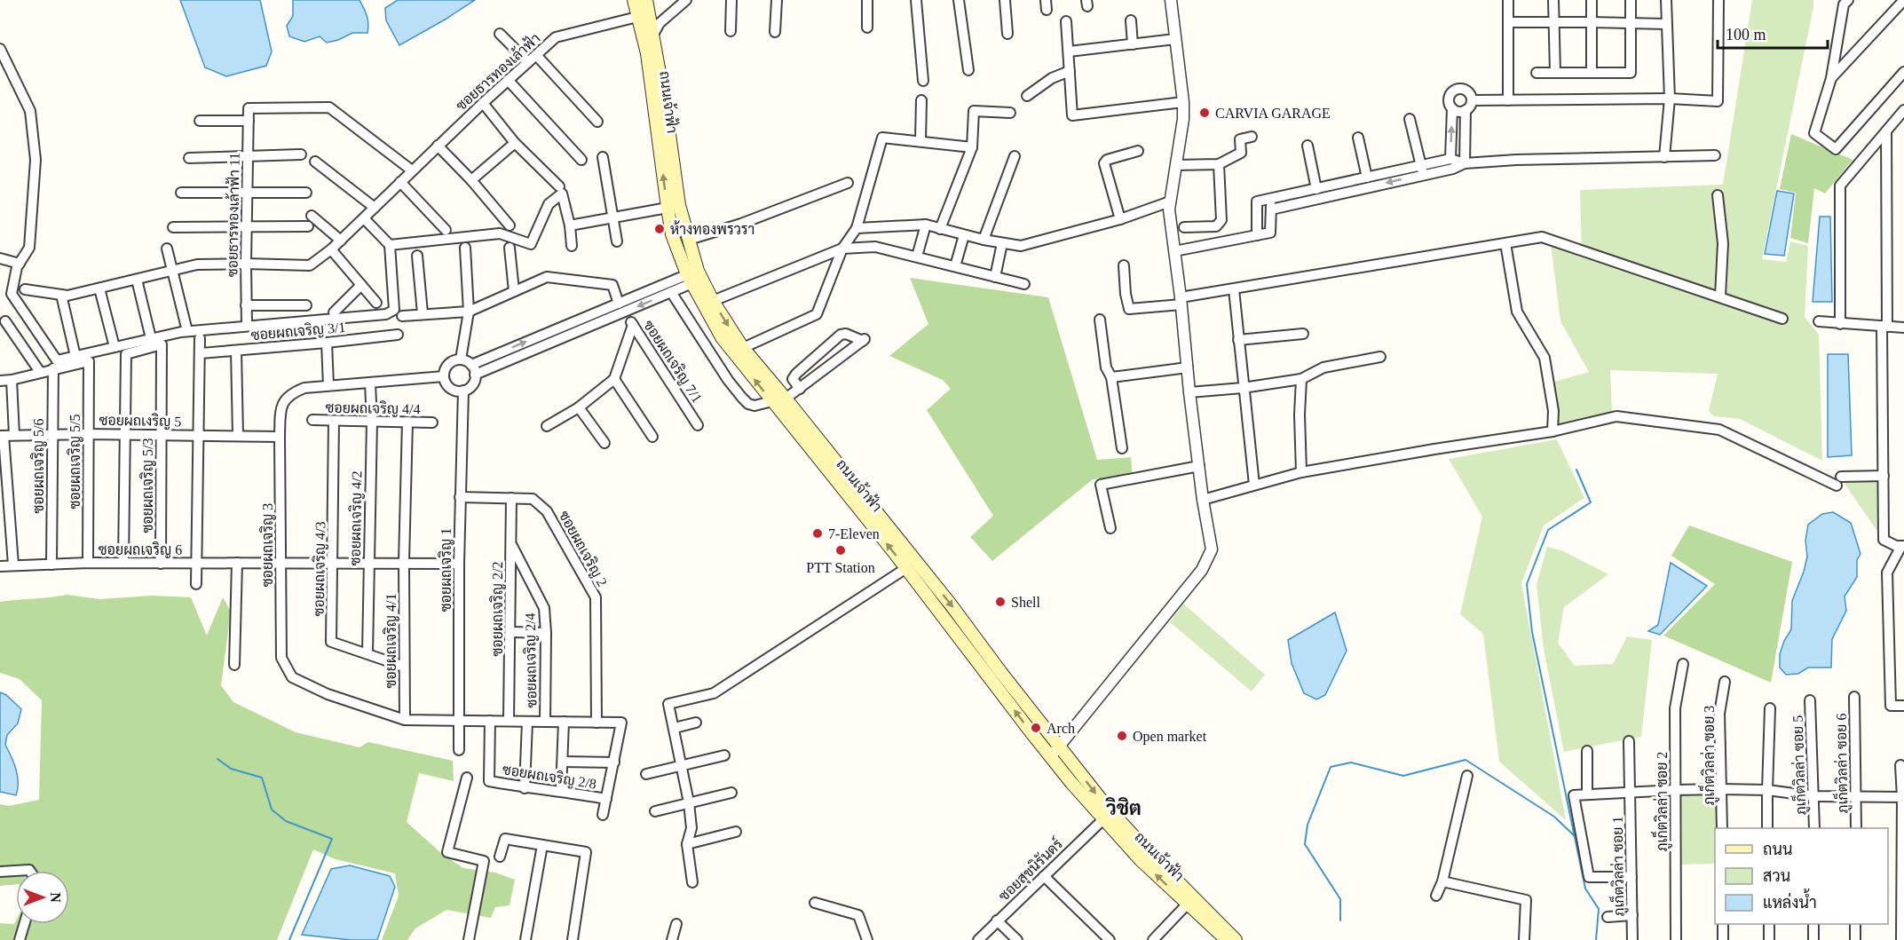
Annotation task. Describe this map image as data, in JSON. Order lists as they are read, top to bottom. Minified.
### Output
{"streets":{"main road":["ถนนเจ้าฟ้า"],"street":["ซอยธารทองเล้าฟ้า","ซอยธารทองเล้าฟ้า 11","ซอยผถเจริญ 3/1","ซอยผถเจริญ 7/1","ซอยผถเจริญ 4/4","ซอยผถเงริญ 5","ซอยผถเจริญ 5/5","ซอยผถเจริญ 5/6","ซอยผถเจริญ 5/3","ซอยผถเจริญ 4/2","ซอยผถเจริญ 3","ซอยผถเจริญ 2","ซอยผถเจริญ 6","ซอยผถเจริญ 4/3","ซอยผถเจริญ 1","ซอยผถเจริญ 2/2","ซอยผถเจริญ 4/1","ซอยผถเจริญ 2/4","ภูเก็ตวิลล่า ซอย 3","ภูเก็ตวิลล่า ซอย 6","ภูเก็ตวิลล่า ซอย 5","ซอยผถเจริญ 2/8","ภูเก็ตวิลล่า ซอย 2","ภูเก็ตวิลล่า ซอย 1","ซอยสุขนิรันดร์"]},"crossings":[["ซอยธารทองเล้าฟ้า","ถนนเจ้าฟ้า"],["ซอยธารทองเล้าฟ้า","ซอยธารทองเล้าฟ้า 11"],["ถนนเจ้าฟ้า","ซอยสุขนิรันดร์"],["ซอยผถเจริญ 4/4","ซอยผถเจริญ 4/2"],["ซอยผถเจริญ 4/4","ซอยผถเจริญ 4/3"],["ซอยผถเจริญ 4/4","ซอยผถเจริญ 4/1"],["ซอยผถเงริญ 5","ซอยผถเจริญ 5/5"],["ซอยผถเงริญ 5","ซอยผถเจริญ 5/6"],["ซอยผถเงริญ 5","ซอยผถเจริญ 5/3"],["ซอยผถเงริญ 5","ซอยผถเจริญ 3"],["ซอยผถเจริญ 5/5","ซอยผถเจริญ 5/6"],["ซอยผถเจริญ 5/5","ซอยผถเจริญ 6"],["ซอยผถเจริญ 5/6","ซอยผถเจริญ 6"],["ซอยผถเจริญ 5/3","ซอยผถเจริญ 6"],["ซอยผถเจริญ 4/2","ซอยผถเจริญ 3"],["ซอยผถเจริญ 4/2","ซอยผถเจริญ 4/3"],["ซอยผถเจริญ 3","ซอยผถเจริญ 6"],["ซอยผถเจริญ 3","ซอยผถเจริญ 1"],["ซอยผถเจริญ 3","ซอยผถเจริญ 4/1"],["ซอยผถเจริญ 2","ซอยผถเจริญ 1"],["ซอยผถเจริญ 2","ซอยผถเจริญ 2/2"],["ซอยผถเจริญ 4/3","ซอยผถเจริญ 4/1"],["ซอยผถเจริญ 2/2","ซอยผถเจริญ 2/4"]],"districts":["วิชิต"],"places":["CARVIA GARAGE","ห้างทองพรวรา","7-Eleven","PTT Station","Shell","Arch","Open market"],"legend":["ถนน","สวน","แหล่งน้ำ"],"scale_bar":"100 m","north":"right"}
